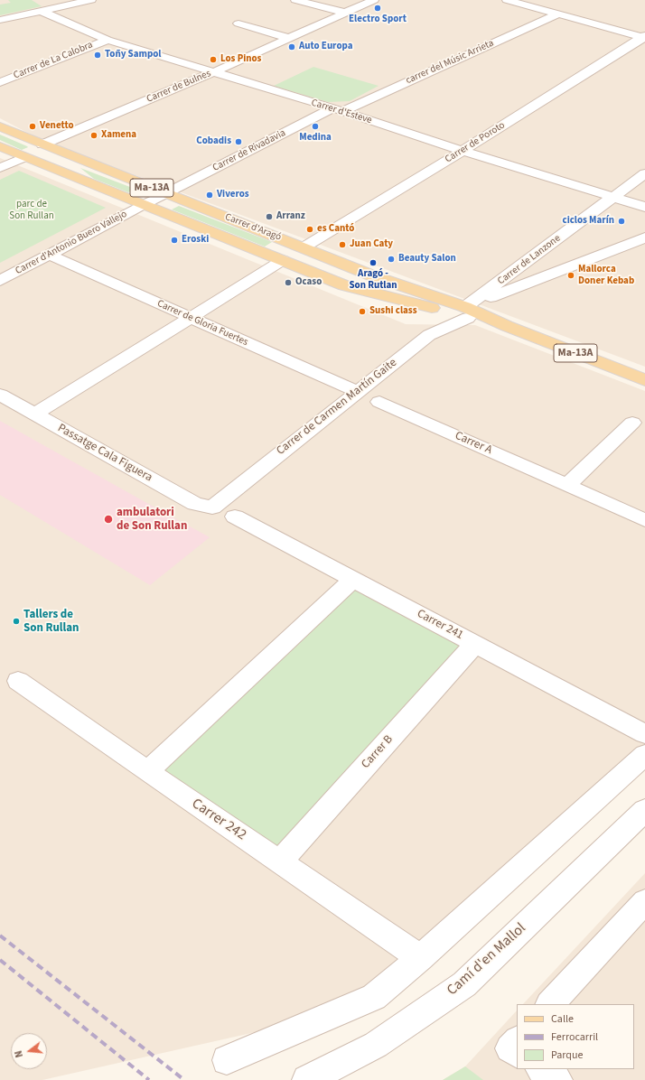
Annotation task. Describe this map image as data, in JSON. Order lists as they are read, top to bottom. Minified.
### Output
{"streets":{"main road":["Ma-13A","Carrer d'Aragó"],"street":["Carrer de La Calobra","carrer del Músic Arrieta","Carrer de Bulnes","Carrer d'Esteve","Carrer de Poroto","Carrer de Rivadavia","Carrer d'Antonio Buero Vallejo","Carrer de Lanzone","Carrer de Gloria Fuertes","Carrer de Carmen Martín Gaite","Carrer A","Passatge Cala Figuera","Carrer 241","Carrer B","Carrer 242","Camí d'en Mallol"]},"crossings":[["Carrer de La Calobra","Carrer d'Esteve"],["carrer del Músic Arrieta","Carrer d'Esteve"],["carrer del Músic Arrieta","Carrer de Rivadavia"],["Carrer de Bulnes","Carrer d'Esteve"],["Carrer de Bulnes","Carrer d'Aragó"],["Carrer d'Esteve","Carrer de Poroto"],["Carrer d'Esteve","Carrer de Rivadavia"],["Carrer d'Esteve","Carrer de Lanzone"],["Carrer de Poroto","Carrer d'Aragó"],["Carrer de Rivadavia","Carrer d'Aragó"],["Carrer de Rivadavia","Carrer d'Antonio Buero Vallejo"],["Carrer d'Aragó","Carrer d'Antonio Buero Vallejo"],["Carrer d'Aragó","Carrer de Lanzone"],["Carrer d'Aragó","Carrer de Carmen Martín Gaite"],["Carrer d'Antonio Buero Vallejo","Carrer de Gloria Fuertes"],["Carrer de Lanzone","Carrer de Carmen Martín Gaite"],["Carrer de Gloria Fuertes","Carrer de Carmen Martín Gaite"],["Carrer de Carmen Martín Gaite","Passatge Cala Figuera"],["Carrer 241","Carrer B"],["Carrer B","Carrer 242"]],"parks":["parc de Son Rullan"],"places":["Electro Sport","Auto Europa","Toñy Sampol","Los Pinos","Venetto","Medina","Xamena","Cobadis","Viveros","Arranz","ciclos Marín","es Cantó","Eroski","Juan Caty","Beauty Salon","Aragó - Son Rutlan","Mallorca Doner Kebab","Ocaso","Sushi class","ambulatori de Son Rullan","Tallers de Son Rullan"],"legend":["Calle","Ferrocarril","Parque"],"north":"left"}
